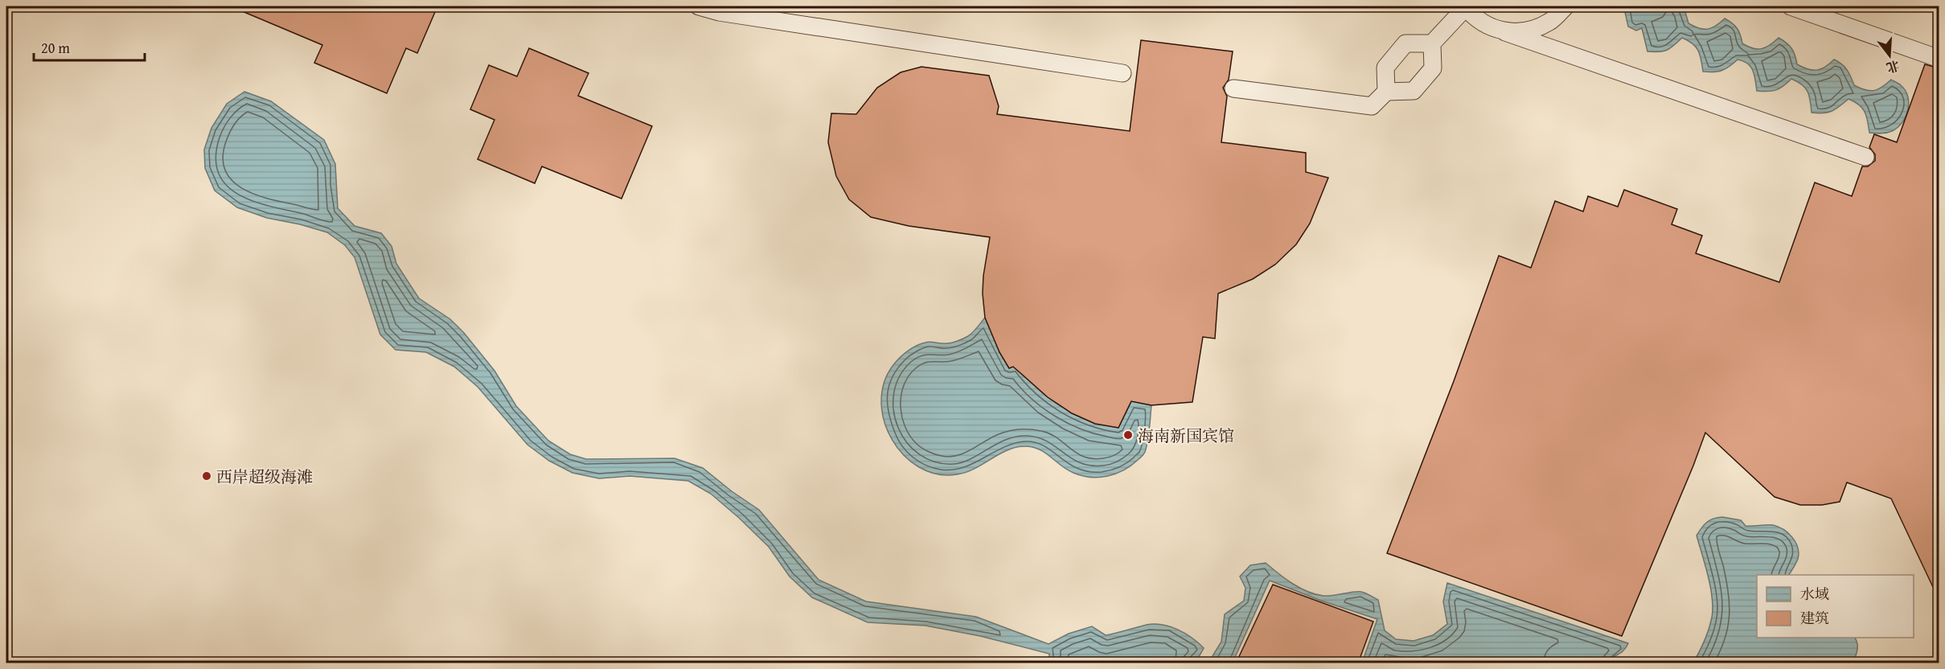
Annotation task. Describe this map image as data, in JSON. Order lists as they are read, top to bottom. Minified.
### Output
{"places":["海南新国宾馆","西岸超级海滩"],"legend":["水域","建筑"],"scale_bar":"20 m","north":"bottom"}
